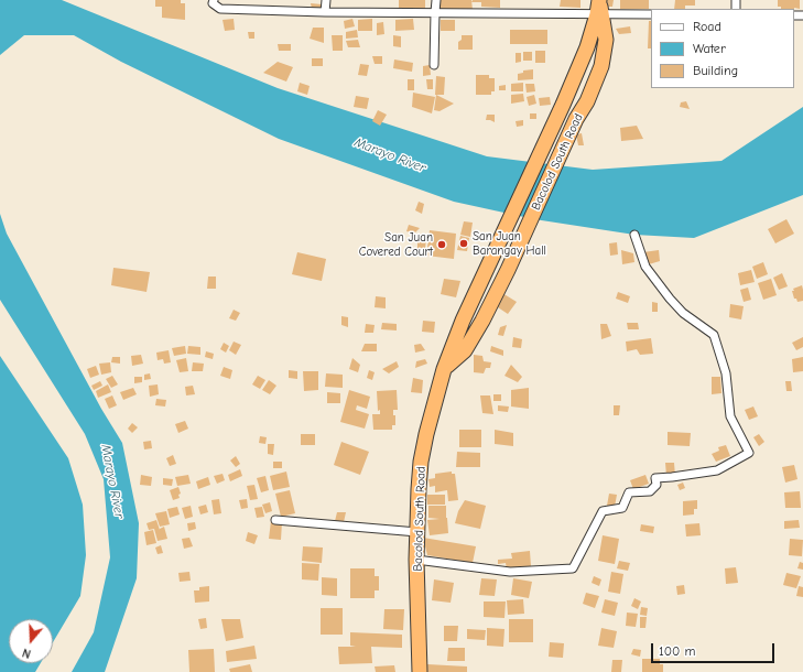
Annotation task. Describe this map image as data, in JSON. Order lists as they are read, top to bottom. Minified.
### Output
{"streets":{"highway":["Bacolod South Road"]},"water":["Marayo River"],"places":["San Juan Barangay Hall","San Juan Covered Court"],"legend":["Road","Water","Building"],"scale_bar":"100 m","north":"bottom"}
